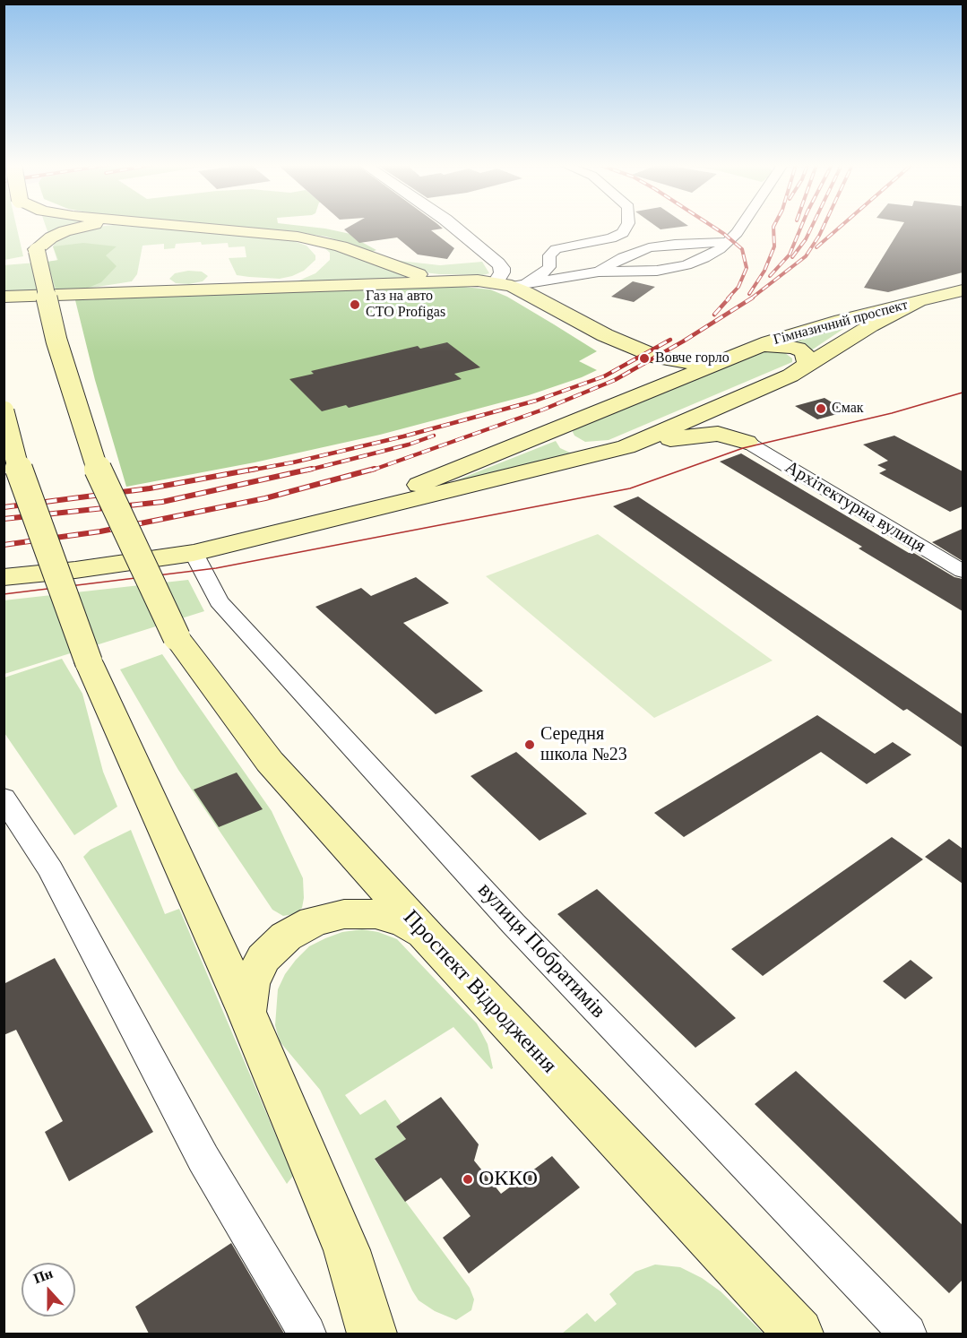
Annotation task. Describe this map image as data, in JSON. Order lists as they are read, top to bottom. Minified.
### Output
{"streets":{"main road":["Гімназичний проспект","Проспект Відродження"],"street":["Архітектурна вулиця","вулиця Побратимів"]},"places":["Газ на авто СТО Profigas","Вовче горло","Смак","Середня школа №23","ОККО"],"north":"top"}
